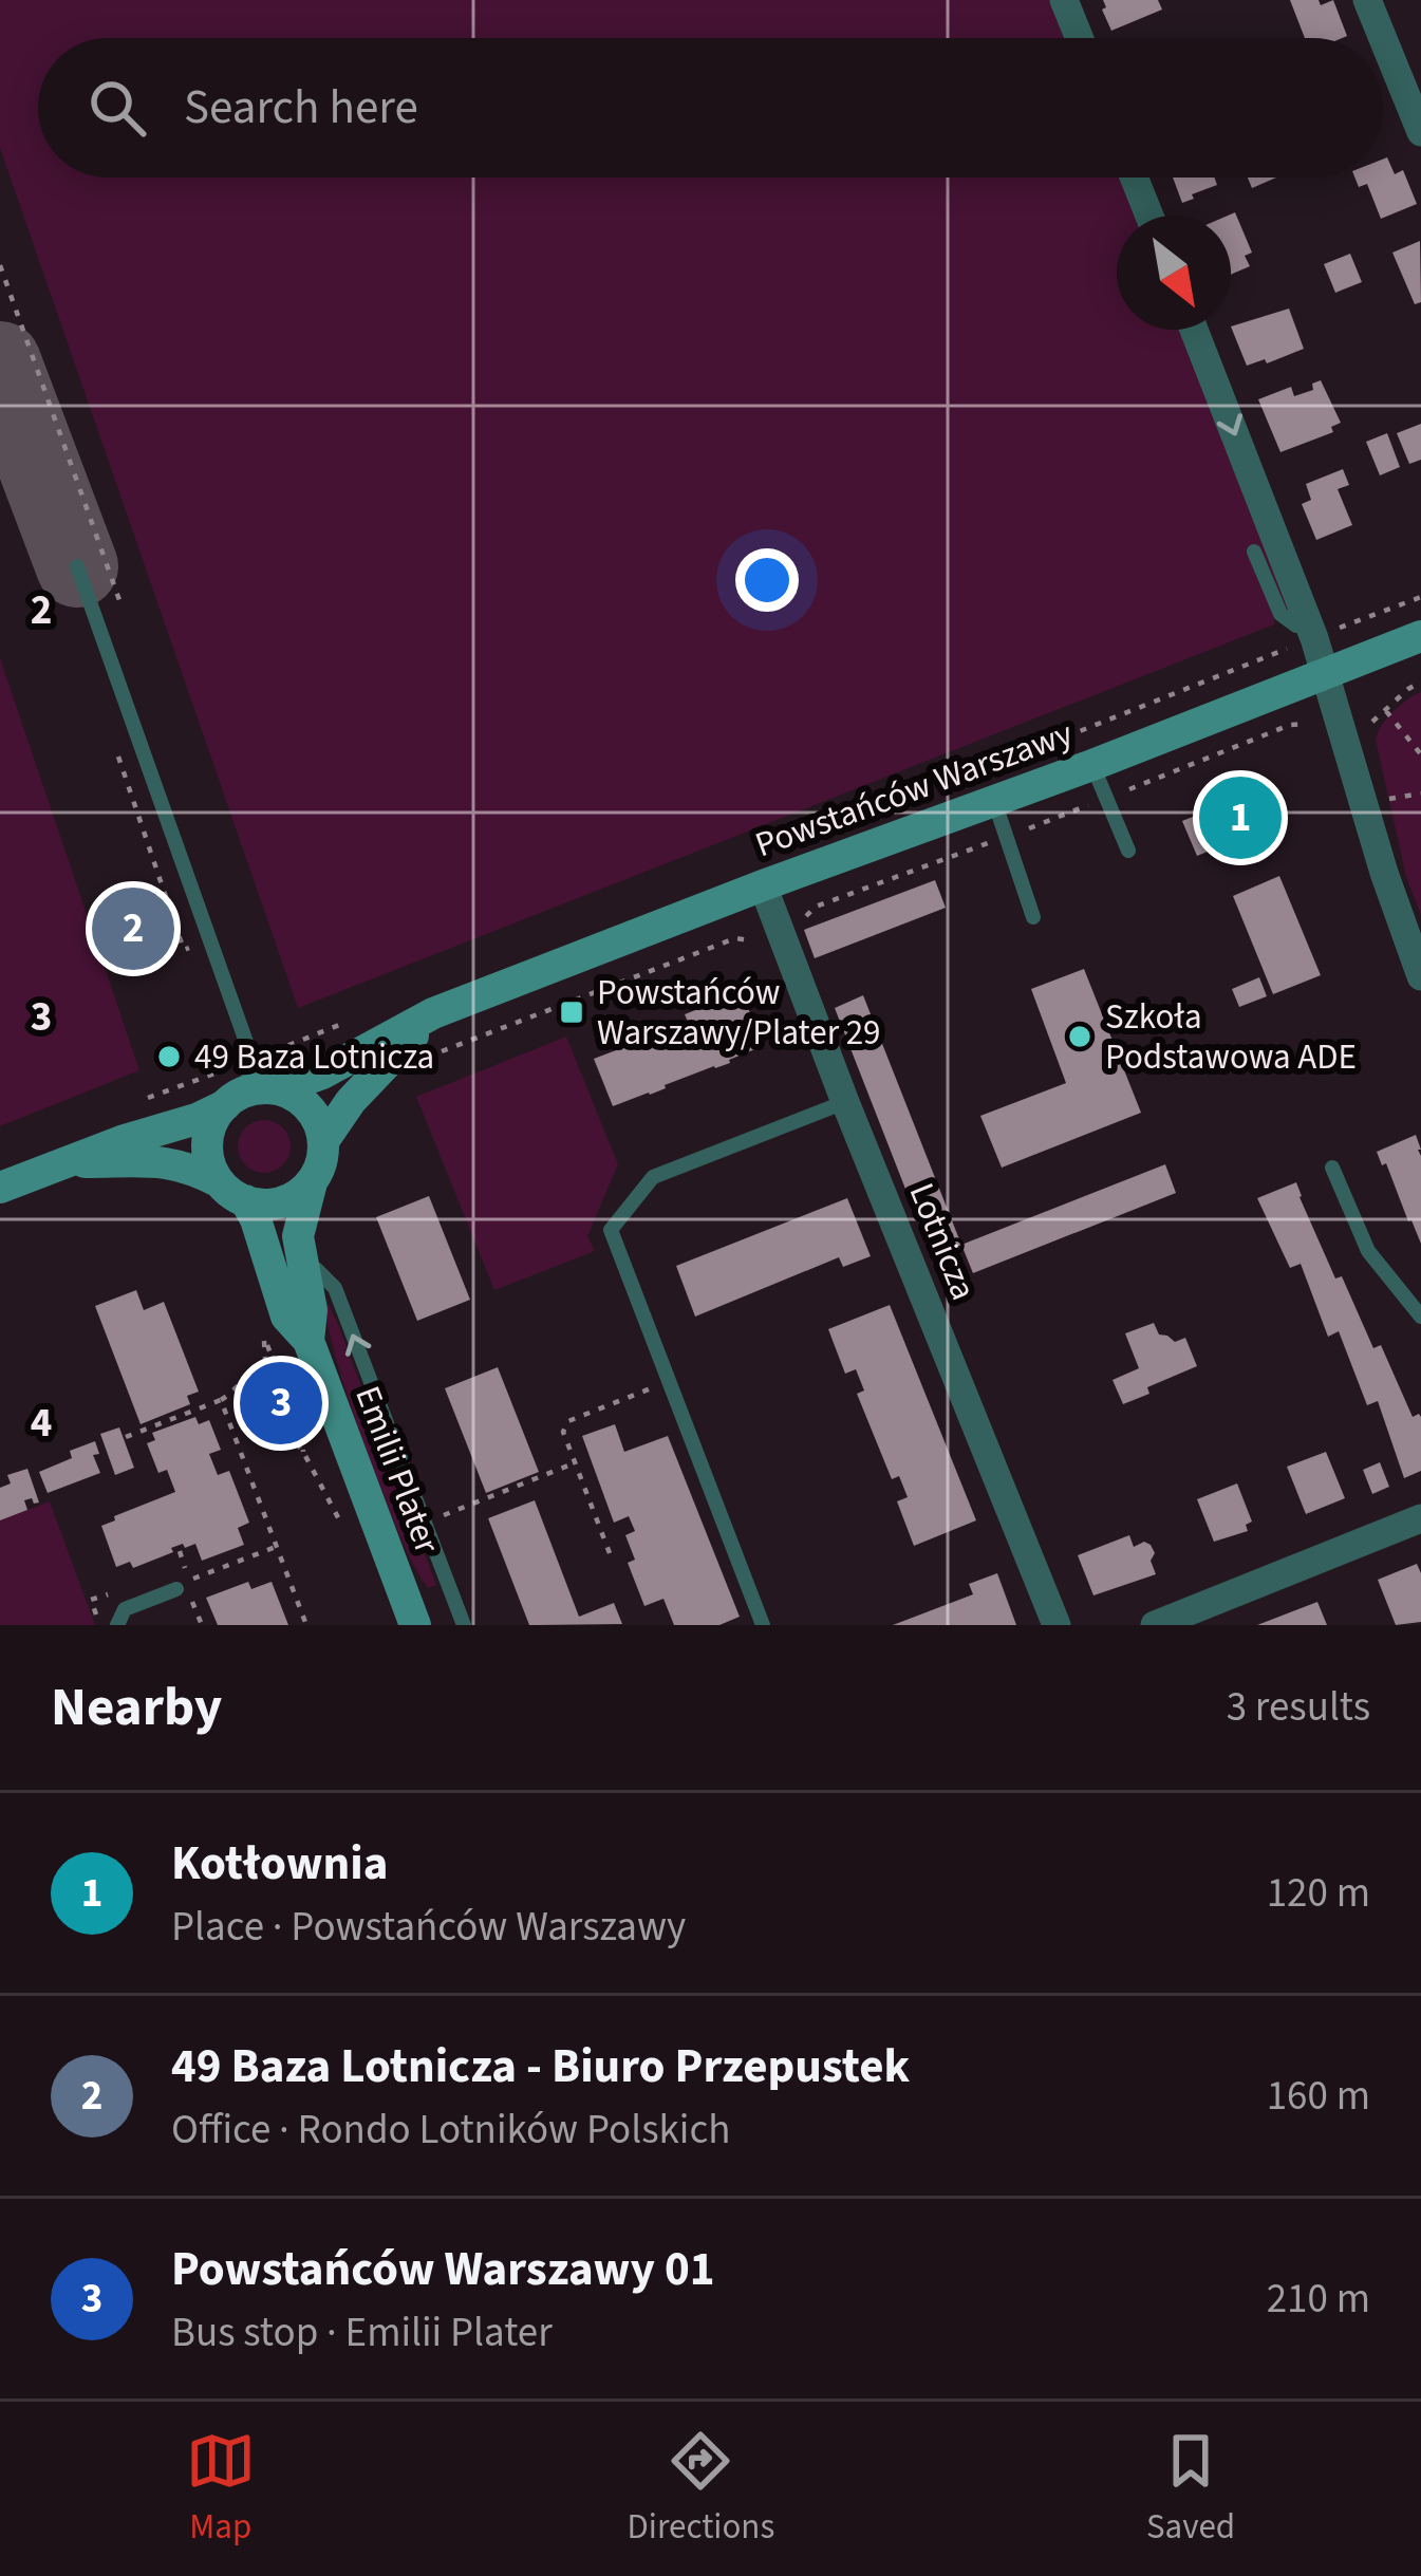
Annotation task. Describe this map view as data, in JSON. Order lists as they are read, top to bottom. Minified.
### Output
{"streets":{"main road":["Powstańców Warszawy","Emilii Plater"],"street":["Lotnicza"]},"crossings":[["Powstańców Warszawy","Lotnicza"],["Powstańców Warszawy","Emilii Plater"]],"places":{"transit":["Powstańców Warszawy/Plater 29"],"other":["Szkoła Podstawowa ADE","49 Baza Lotnicza"]},"north":"bottom right","page":{"search":"Search here","pins":["1","2","3"],"heading":["Nearby","3 results"],"list":[{"mark":"1","name":"Kotłownia","note":"Place · Powstańców Warszawy","value":"120 m"},{"mark":"2","name":"49 Baza Lotnicza - Biuro Przepustek","note":"Office · Rondo Lotników Polskich","value":"160 m"},{"mark":"3","name":"Powstańców Warszawy 01","note":"Bus stop · Emilii Plater","value":"210 m"}],"nav":["Map","Directions","Saved"]},"grid":{"rows":["2","3","4"]}}
